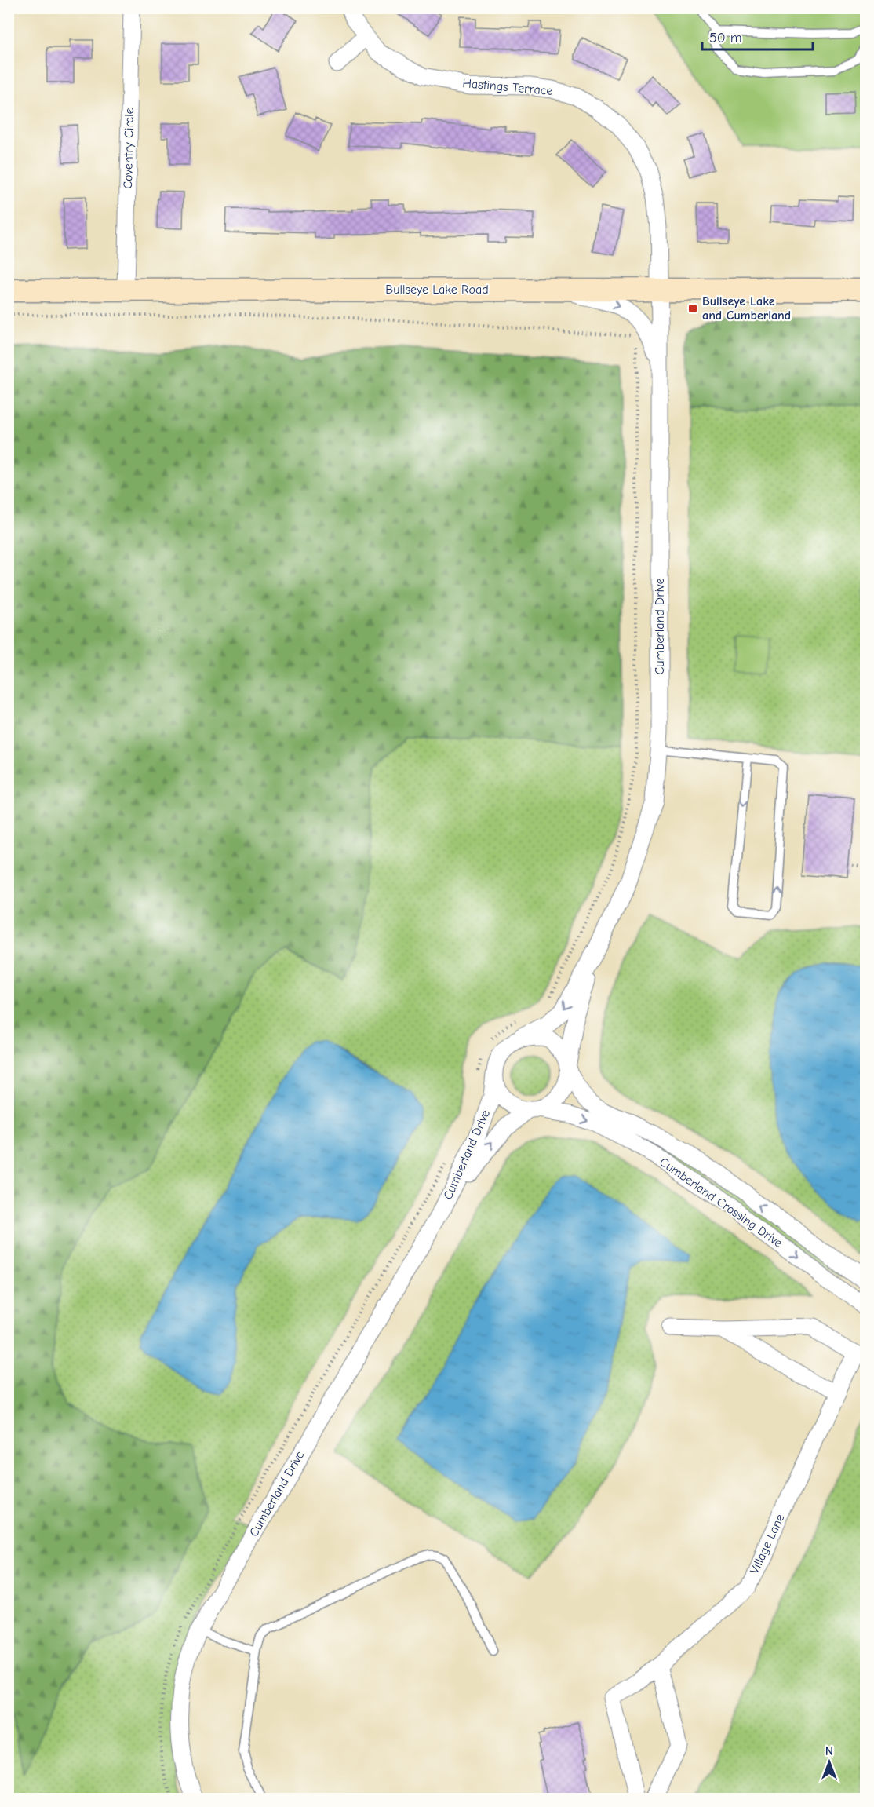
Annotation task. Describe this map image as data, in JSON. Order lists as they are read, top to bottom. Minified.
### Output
{"streets":{"street":["Hastings Terrace","Coventry Circle","Bullseye Lake Road","Cumberland Drive","Cumberland Crossing Drive","Village Lane"]},"crossings":[["Hastings Terrace","Bullseye Lake Road"],["Hastings Terrace","Cumberland Drive"],["Coventry Circle","Bullseye Lake Road"],["Bullseye Lake Road","Cumberland Drive"],["Cumberland Drive","Cumberland Crossing Drive"]],"places":{"transit":["Bullseye Lake and Cumberland"]},"scale_bar":"50 m","north":"top"}
